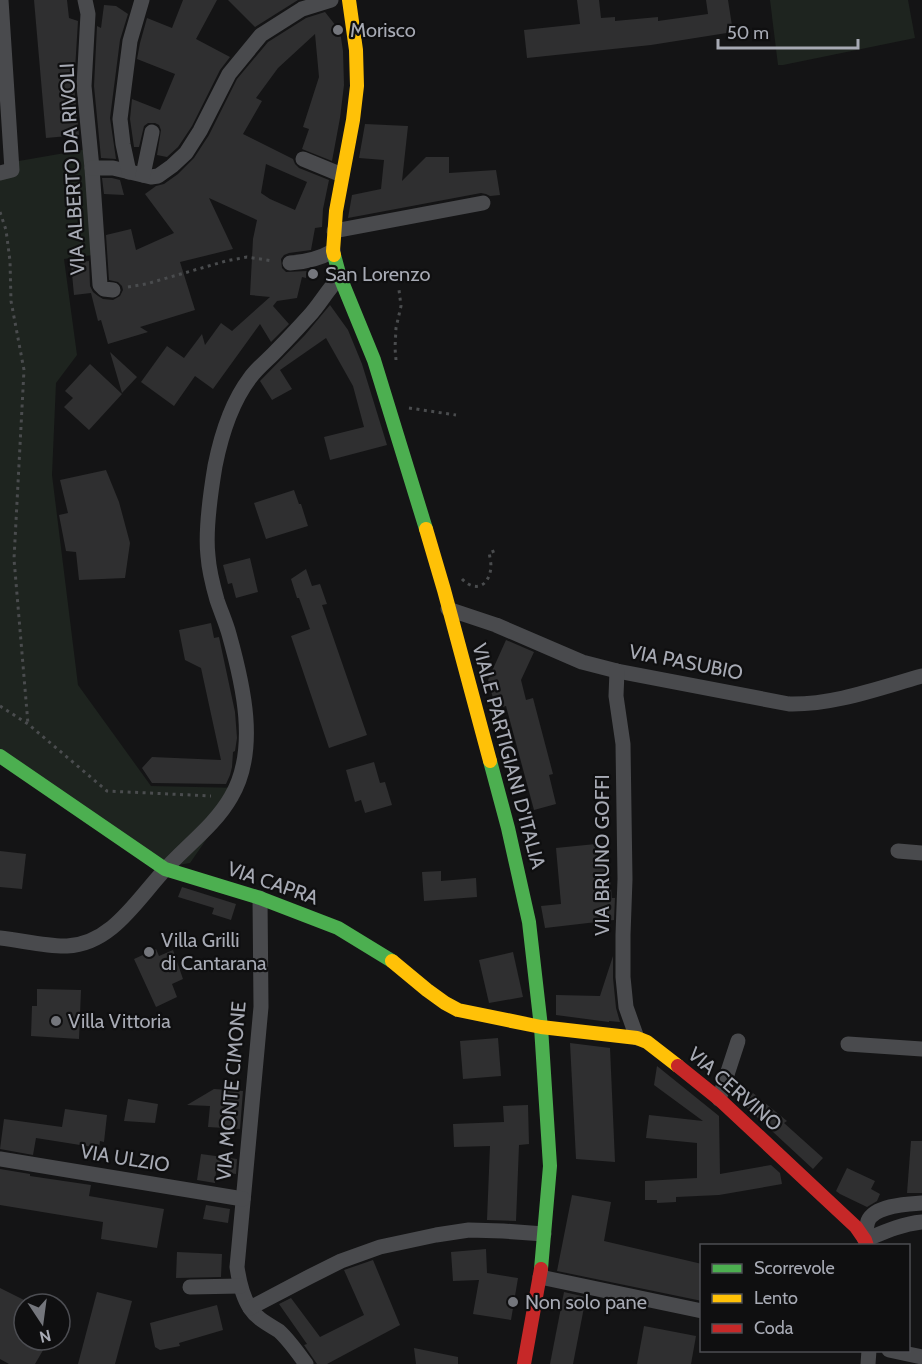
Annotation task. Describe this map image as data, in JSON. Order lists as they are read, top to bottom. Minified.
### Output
{"streets":{"street":["VIA ALBERTO DA RIVOLI","VIA PASUBIO","VIALE PARTIGIANI D'ITALIA","VIA BRUNO GOFFI","VIA CAPRA","VIA CERVINO","VIA MONTE CIMONE","VIA ULZIO"]},"crossings":[["VIA PASUBIO","VIALE PARTIGIANI D'ITALIA"],["VIA PASUBIO","VIA BRUNO GOFFI"],["VIALE PARTIGIANI D'ITALIA","VIA CAPRA"],["VIALE PARTIGIANI D'ITALIA","VIA CERVINO"],["VIA BRUNO GOFFI","VIA CERVINO"],["VIA CAPRA","VIA CERVINO"],["VIA CAPRA","VIA MONTE CIMONE"],["VIA MONTE CIMONE","VIA ULZIO"]],"places":["Morisco","San Lorenzo","Villa Grilli di Cantarana","Villa Vittoria","Non solo pane"],"legend":["Scorrevole","Lento","Coda"],"scale_bar":"50 m","north":"bottom"}
